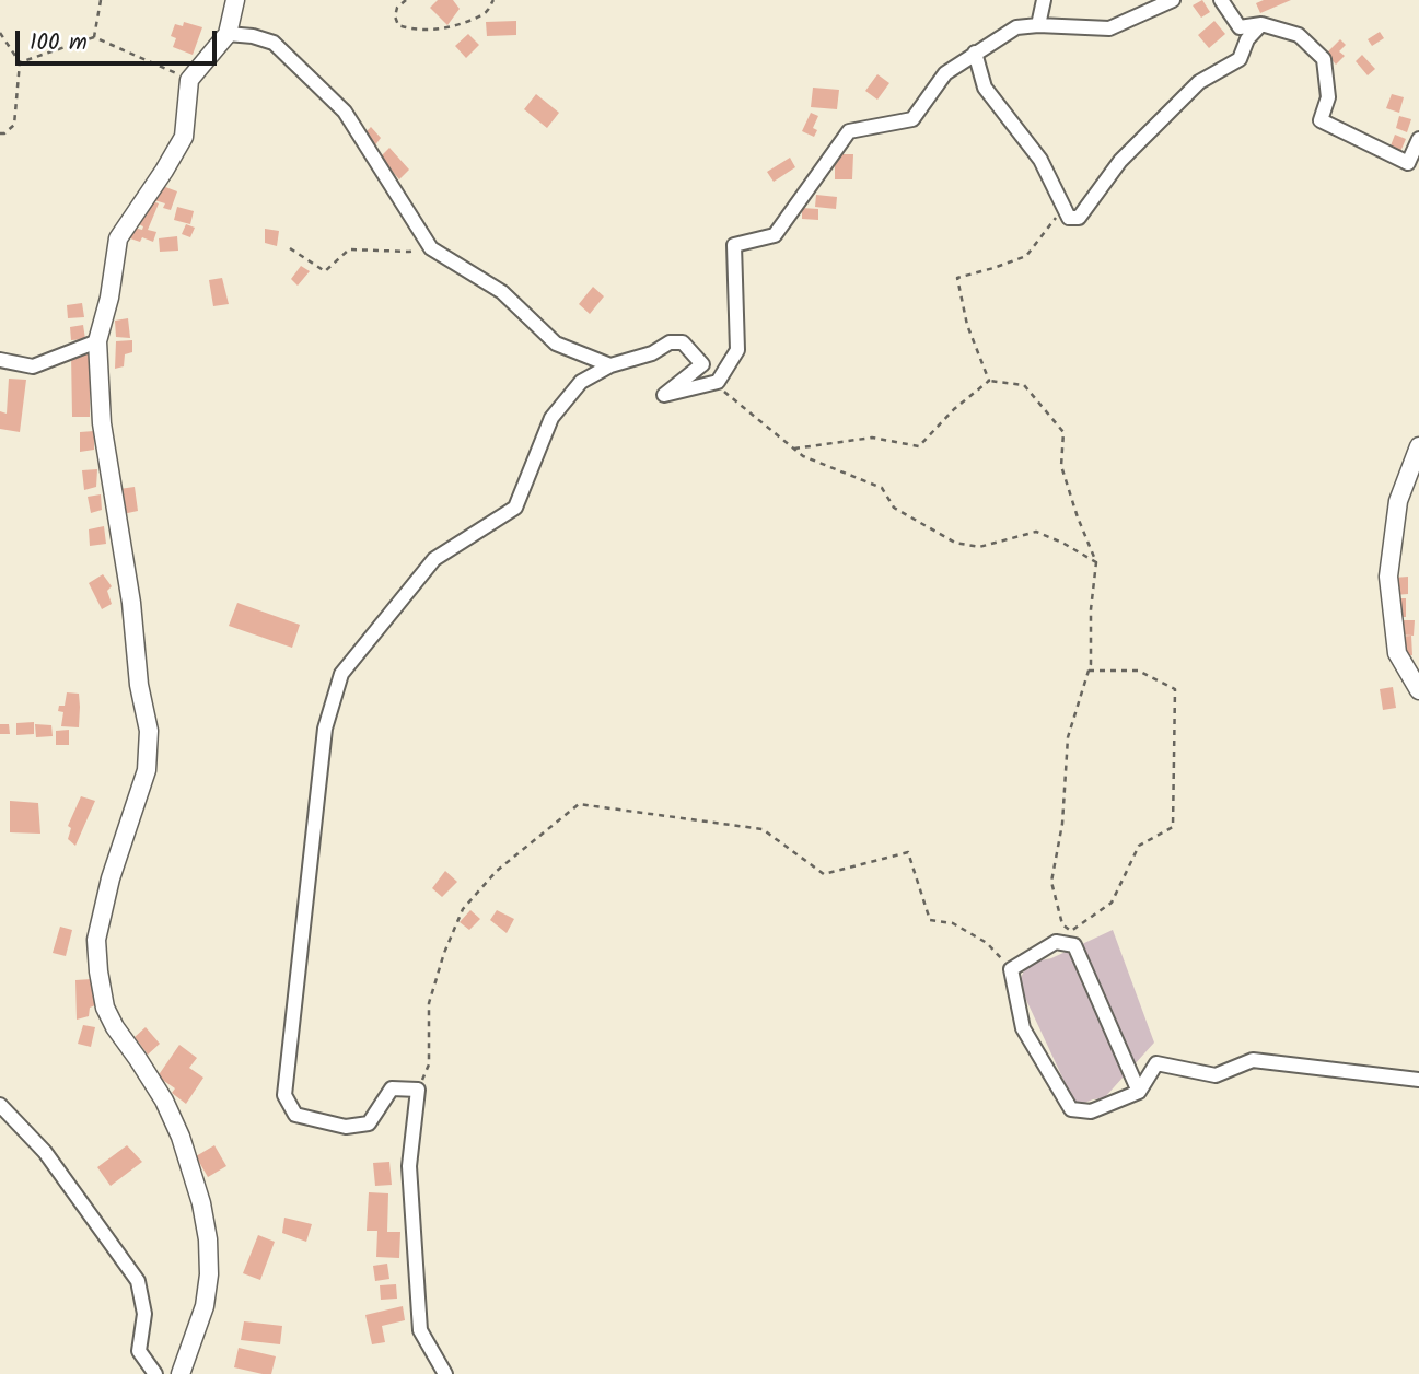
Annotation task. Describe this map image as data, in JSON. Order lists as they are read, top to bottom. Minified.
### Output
{"scale_bar":"100 m"}
